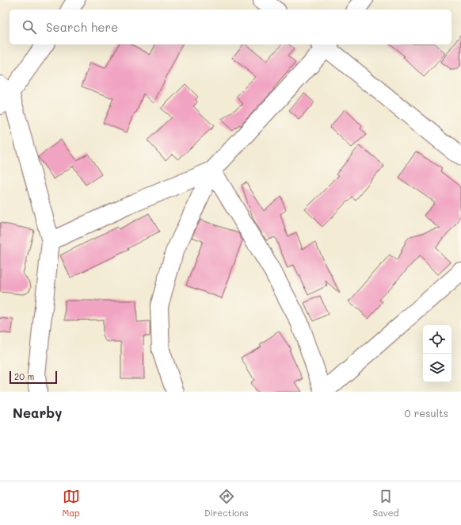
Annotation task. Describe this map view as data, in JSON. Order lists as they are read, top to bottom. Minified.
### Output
{"scale_bar":"20 m","page":{"search":"Search here","scale":"20 m","heading":["Nearby","0 results"],"nav":["Map","Directions","Saved"]}}
